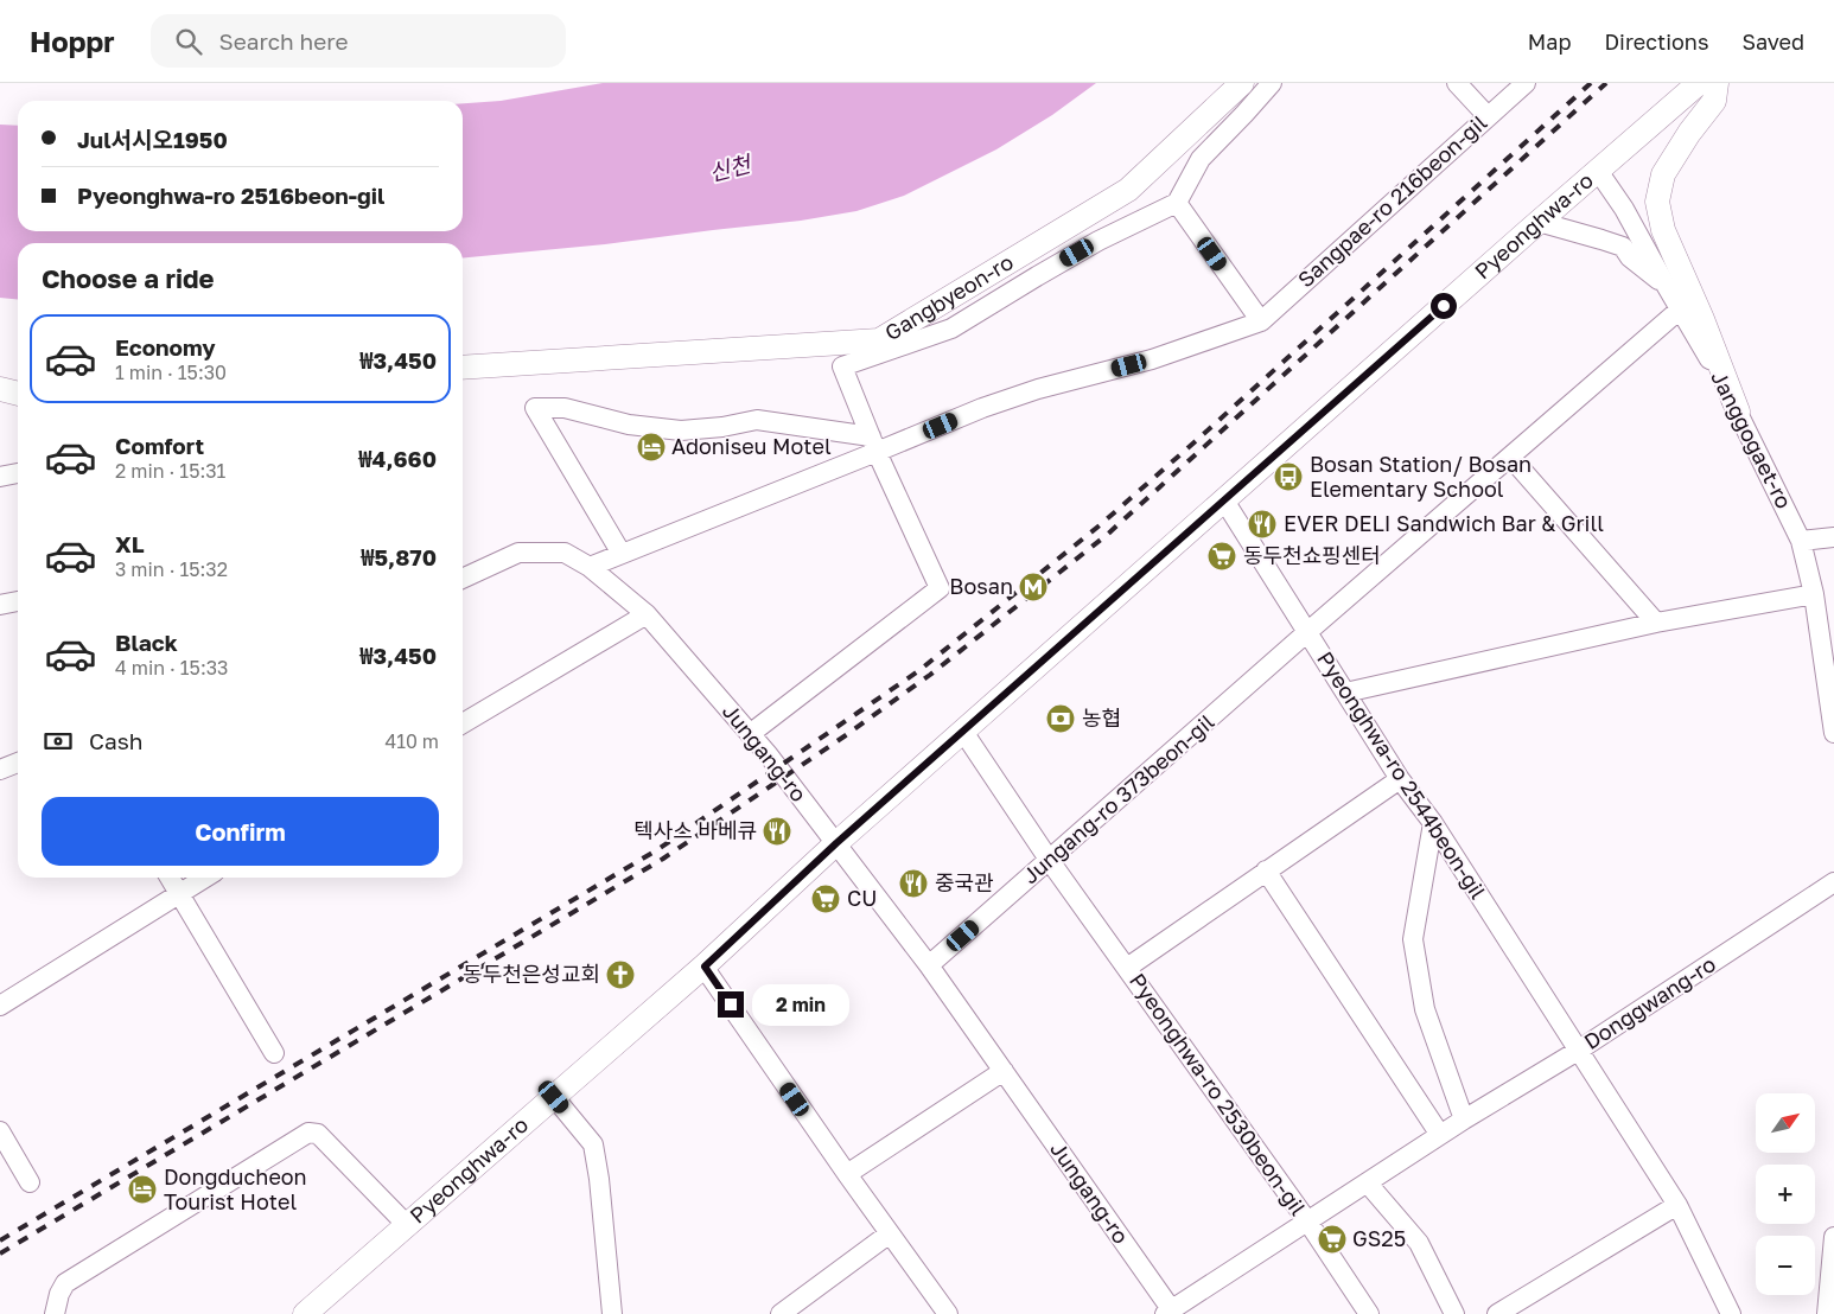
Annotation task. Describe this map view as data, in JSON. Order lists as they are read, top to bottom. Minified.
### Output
{"streets":{"main road":["Pyeonghwa-ro","Gangbyeon-ro"],"street":["Sangpae-ro 216beon-gil","Janggogaet-ro","Jungang-ro","Pyeonghwa-ro 2544beon-gil","Jungang-ro 373beon-gil","Donggwang-ro","Pyeonghwa-ro 2530beon-gil"]},"crossings":[["Pyeonghwa-ro","Janggogaet-ro"],["Pyeonghwa-ro","Jungang-ro"],["Pyeonghwa-ro","Pyeonghwa-ro 2544beon-gil"],["Pyeonghwa-ro","Pyeonghwa-ro 2530beon-gil"],["Janggogaet-ro","Jungang-ro 373beon-gil"],["Jungang-ro","Jungang-ro 373beon-gil"],["Jungang-ro","Donggwang-ro"],["Pyeonghwa-ro 2544beon-gil","Jungang-ro 373beon-gil"],["Pyeonghwa-ro 2544beon-gil","Donggwang-ro"],["Pyeonghwa-ro 2544beon-gil","Pyeonghwa-ro 2530beon-gil"],["Jungang-ro 373beon-gil","Pyeonghwa-ro 2530beon-gil"],["Donggwang-ro","Pyeonghwa-ro 2530beon-gil"]],"water":["신천"],"places":{"hotel":["Adoniseu Motel","Dongducheon Tourist Hotel"],"bus stop":["Bosan Station/ Bosan Elementary School"],"restaurant":["EVER DELI Sandwich Bar & Grill","텍사스 바베큐","중국관"],"supermarket":["동두천쇼핑센터","CU","GS25"],"metro station":["Bosan"],"bank":["농협"],"church":["동두천은성교회"]},"north":"top right","page":{"header":"Hoppr","search":"Search here","nav":["Map","Directions","Saved"],"banner":["Jul서시오1950","Pyeonghwa-ro 2516beon-gil"],"heading":"Choose a ride","list":[{"name":"Economy","note":"1 min · 15:30","value":"₩3,450"},{"name":"Comfort","note":"2 min · 15:31","value":"₩4,660"},{"name":"XL","note":"3 min · 15:32","value":"₩5,870"},{"name":"Black","note":"4 min · 15:33","value":"₩3,450"}],"pay":["Cash","410 m"],"buttons":"Confirm","bubble":"2 min","map_buttons":["+","−"]}}
